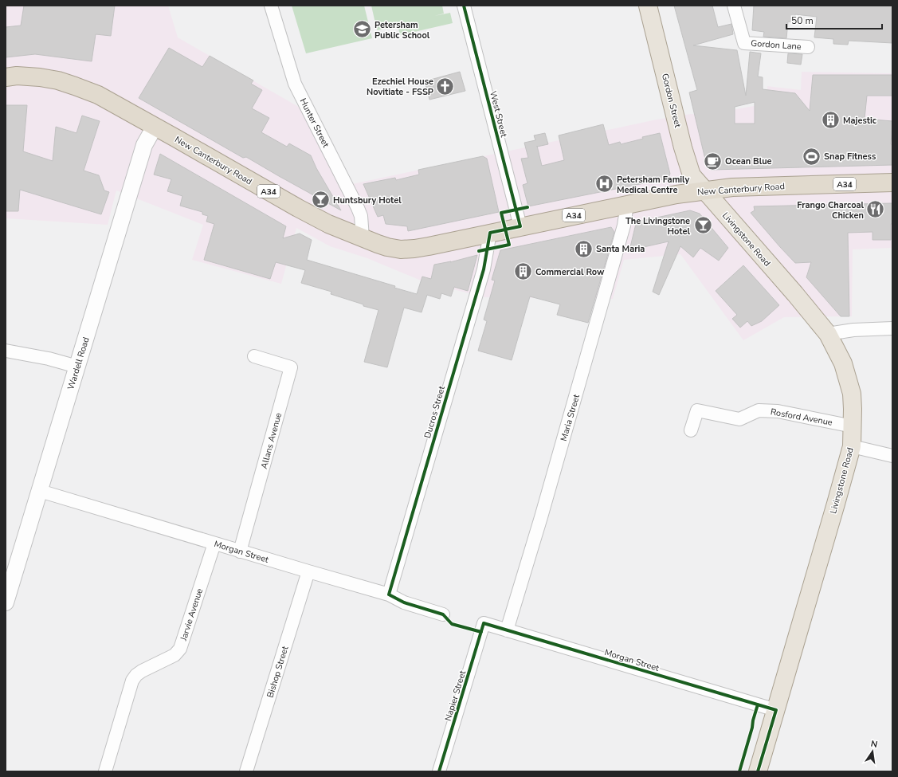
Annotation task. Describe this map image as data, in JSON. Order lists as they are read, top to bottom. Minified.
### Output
{"streets":{"highway":["New Canterbury Road","A34"],"main road":["Gordon Street","Livingstone Road"],"street":["Gordon Lane","West Street","Hunter Street","Wardell Road","Ducros Street","Rosford Avenue","Maria Street","Allans Avenue","Morgan Street","Jarvie Avenue","Bishop Street","Napier Street"]},"crossings":[["Gordon Street","New Canterbury Road"],["Gordon Street","Livingstone Road"],["West Street","New Canterbury Road"],["Hunter Street","New Canterbury Road"],["New Canterbury Road","Livingstone Road"],["New Canterbury Road","Wardell Road"],["New Canterbury Road","Ducros Street"],["New Canterbury Road","Maria Street"],["Livingstone Road","Rosford Avenue"],["Livingstone Road","Morgan Street"],["Wardell Road","Morgan Street"],["Ducros Street","Morgan Street"],["Maria Street","Morgan Street"],["Allans Avenue","Morgan Street"],["Morgan Street","Jarvie Avenue"],["Morgan Street","Bishop Street"],["Morgan Street","Napier Street"]],"places":{"school or university":["Petersham Public School"],"church":["Ezechiel House Novitiate - FSSP"],"building":["Majestic","Santa Maria","Commercial Row"],"sports":["Snap Fitness"],"cafe":["Ocean Blue"],"hospital":["Petersham Family Medical Centre"],"bar":["Huntsbury Hotel","The Livingstone Hotel"],"restaurant":["Frango Charcoal Chicken"]},"scale_bar":"50 m","north":"top"}
